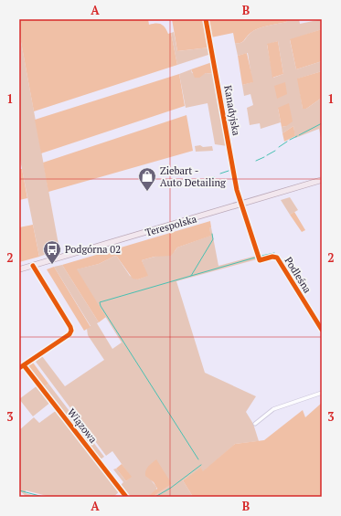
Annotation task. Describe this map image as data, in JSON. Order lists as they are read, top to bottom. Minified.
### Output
{"streets":{"main road":["Terespolska"],"street":["Kanadyjska","Podleśna","Wiązowa"]},"crossings":[["Kanadyjska","Terespolska"],["Kanadyjska","Podleśna"],["Terespolska","Podleśna"]],"places":{"shop":["Ziebart - Auto Detailing"],"bus stop":["Podgórna 02"]},"grid":{"columns":["A","B"],"rows":["1","2","3"]}}
